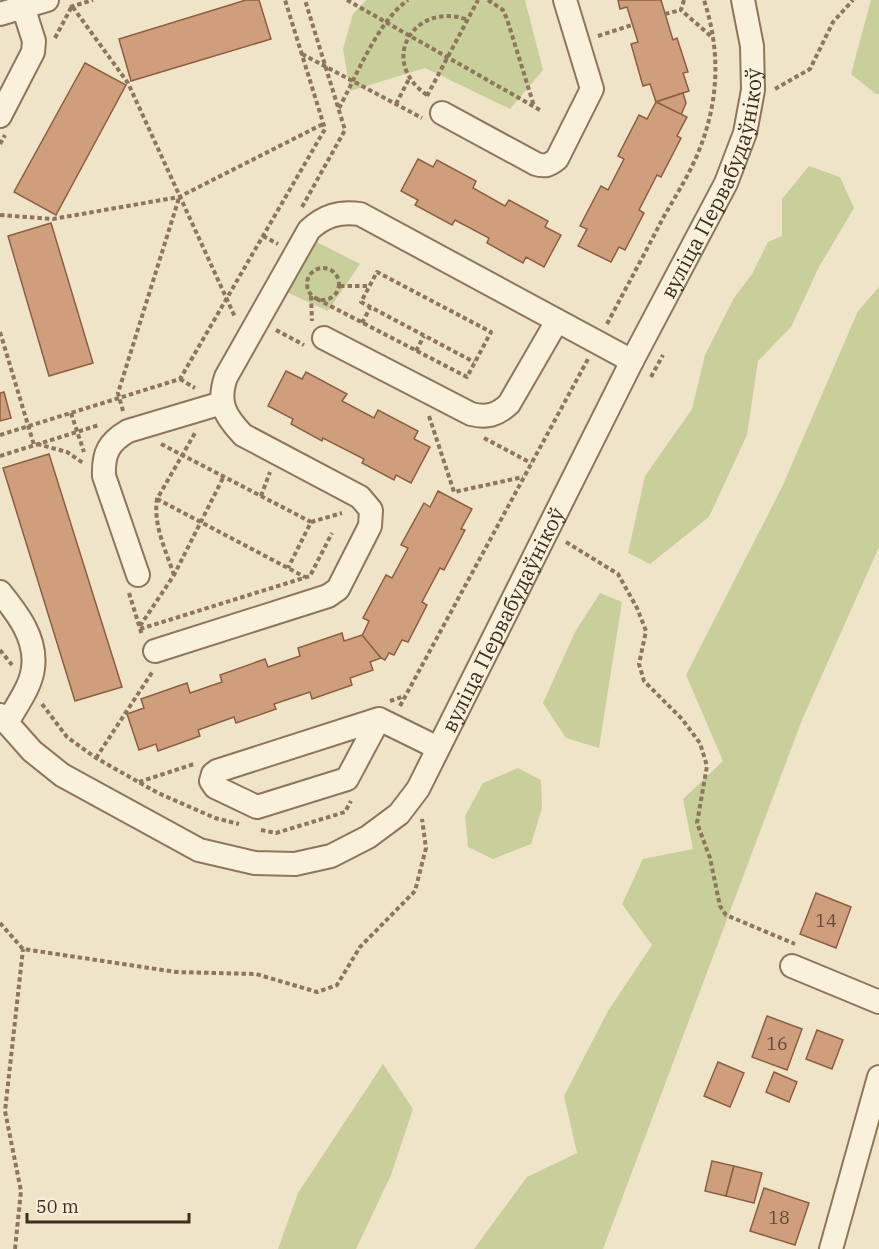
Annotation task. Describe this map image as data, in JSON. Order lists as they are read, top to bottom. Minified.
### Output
{"streets":{"street":["вуліца Первабудаўнікоў"]},"house_numbers":["14","16","18"],"scale_bar":"50 m"}
